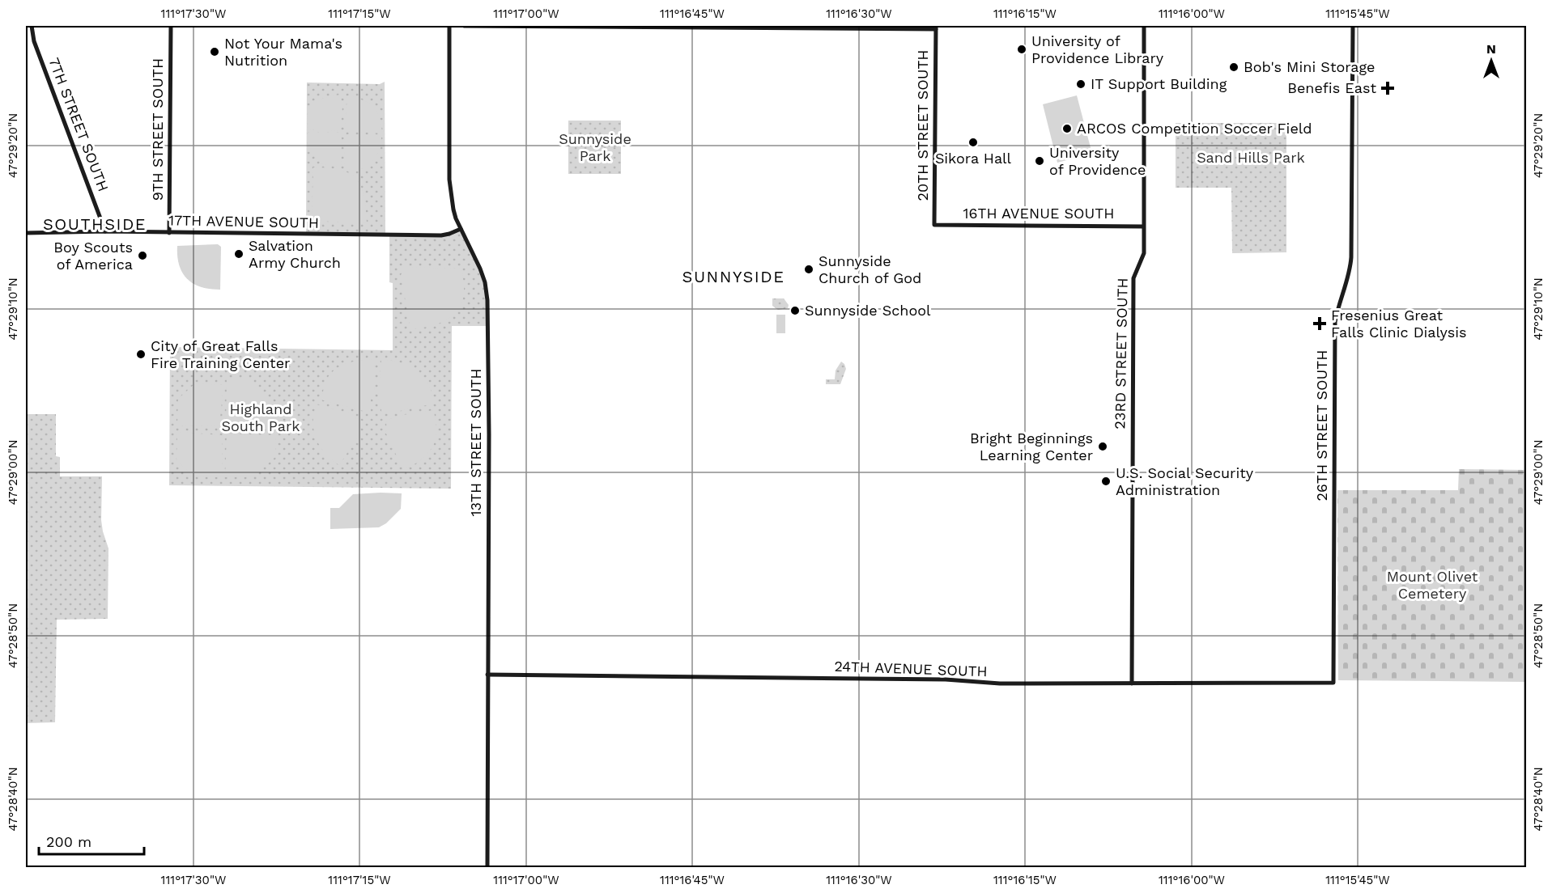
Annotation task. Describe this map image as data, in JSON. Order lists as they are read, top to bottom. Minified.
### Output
{"streets":{"street":["7TH STREET SOUTH","20TH STREET SOUTH","9TH STREET SOUTH","16TH AVENUE SOUTH","17TH AVENUE SOUTH","23RD STREET SOUTH","26TH STREET SOUTH","13TH STREET SOUTH","24TH AVENUE SOUTH"]},"crossings":[["7TH STREET SOUTH","17TH AVENUE SOUTH"],["20TH STREET SOUTH","16TH AVENUE SOUTH"],["9TH STREET SOUTH","17TH AVENUE SOUTH"],["16TH AVENUE SOUTH","23RD STREET SOUTH"],["17TH AVENUE SOUTH","13TH STREET SOUTH"],["23RD STREET SOUTH","24TH AVENUE SOUTH"],["26TH STREET SOUTH","24TH AVENUE SOUTH"],["13TH STREET SOUTH","24TH AVENUE SOUTH"]],"districts":["SOUTHSIDE","SUNNYSIDE"],"parks":["Sunnyside Park","Sand Hills Park","Highland South Park","Mount Olivet Cemetery"],"places":{"other":["University of Providence Library","Not Your Mama's Nutrition","Bob's Mini Storage","IT Support Building","ARCOS Competition Soccer Field","Sikora Hall","University of Providence","Salvation Army Church","Boy Scouts of America","Sunnyside Church of God","Sunnyside School","City of Great Falls Fire Training Center","Bright Beginnings Learning Center","U.S. Social Security Administration"],"health":["Benefis East","Fresenius Great Falls Clinic Dialysis"]},"scale_bar":"200 m","north":"top","coordinates":["111°17'30\"W","111°17'15\"W","111°17'00\"W","111°16'45\"W","111°16'30\"W","111°16'15\"W","111°16'00\"W","111°15'45\"W","47°29'20\"N","47°29'10\"N","47°29'00\"N","47°28'50\"N","47°28'40\"N"]}
